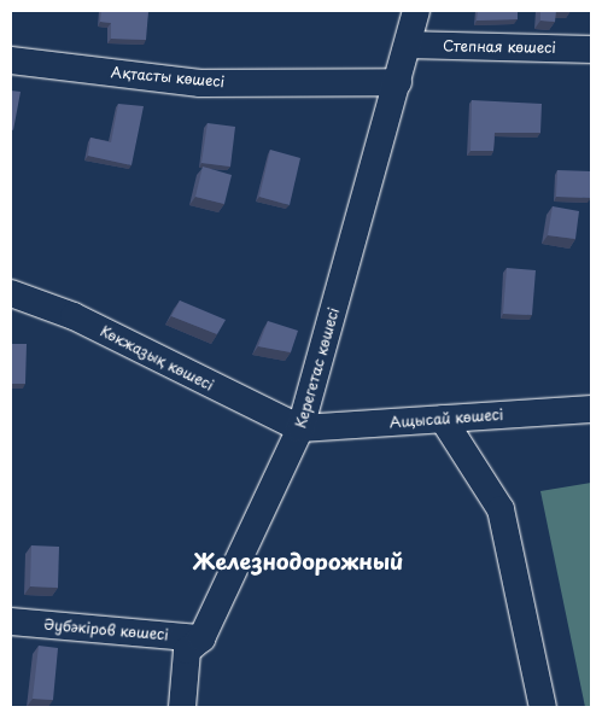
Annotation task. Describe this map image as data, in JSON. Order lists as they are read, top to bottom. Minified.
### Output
{"streets":{"street":["Степная көшесі","Ақтасты көшесі","Көкжазық көшесі","Керегетас көшесі","Ащысай көшесі","Әубәкіров көшесі"]},"crossings":[["Степная көшесі","Керегетас көшесі"],["Ақтасты көшесі","Керегетас көшесі"],["Көкжазық көшесі","Керегетас көшесі"],["Көкжазық көшесі","Ащысай көшесі"],["Керегетас көшесі","Ащысай көшесі"],["Керегетас көшесі","Әубәкіров көшесі"]],"districts":["Железнодорожный"]}
